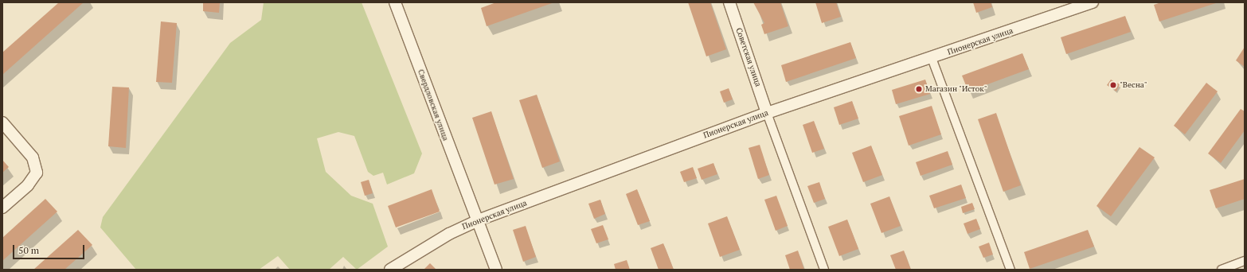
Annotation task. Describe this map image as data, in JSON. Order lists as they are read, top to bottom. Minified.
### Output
{"streets":{"street":["Пионерская улица","Советская улица","Свердловская улица"]},"crossings":[["Пионерская улица","Советская улица"],["Пионерская улица","Свердловская улица"]],"places":["\"Весна\"","Магазин \"Исток\""],"scale_bar":"50 m"}
